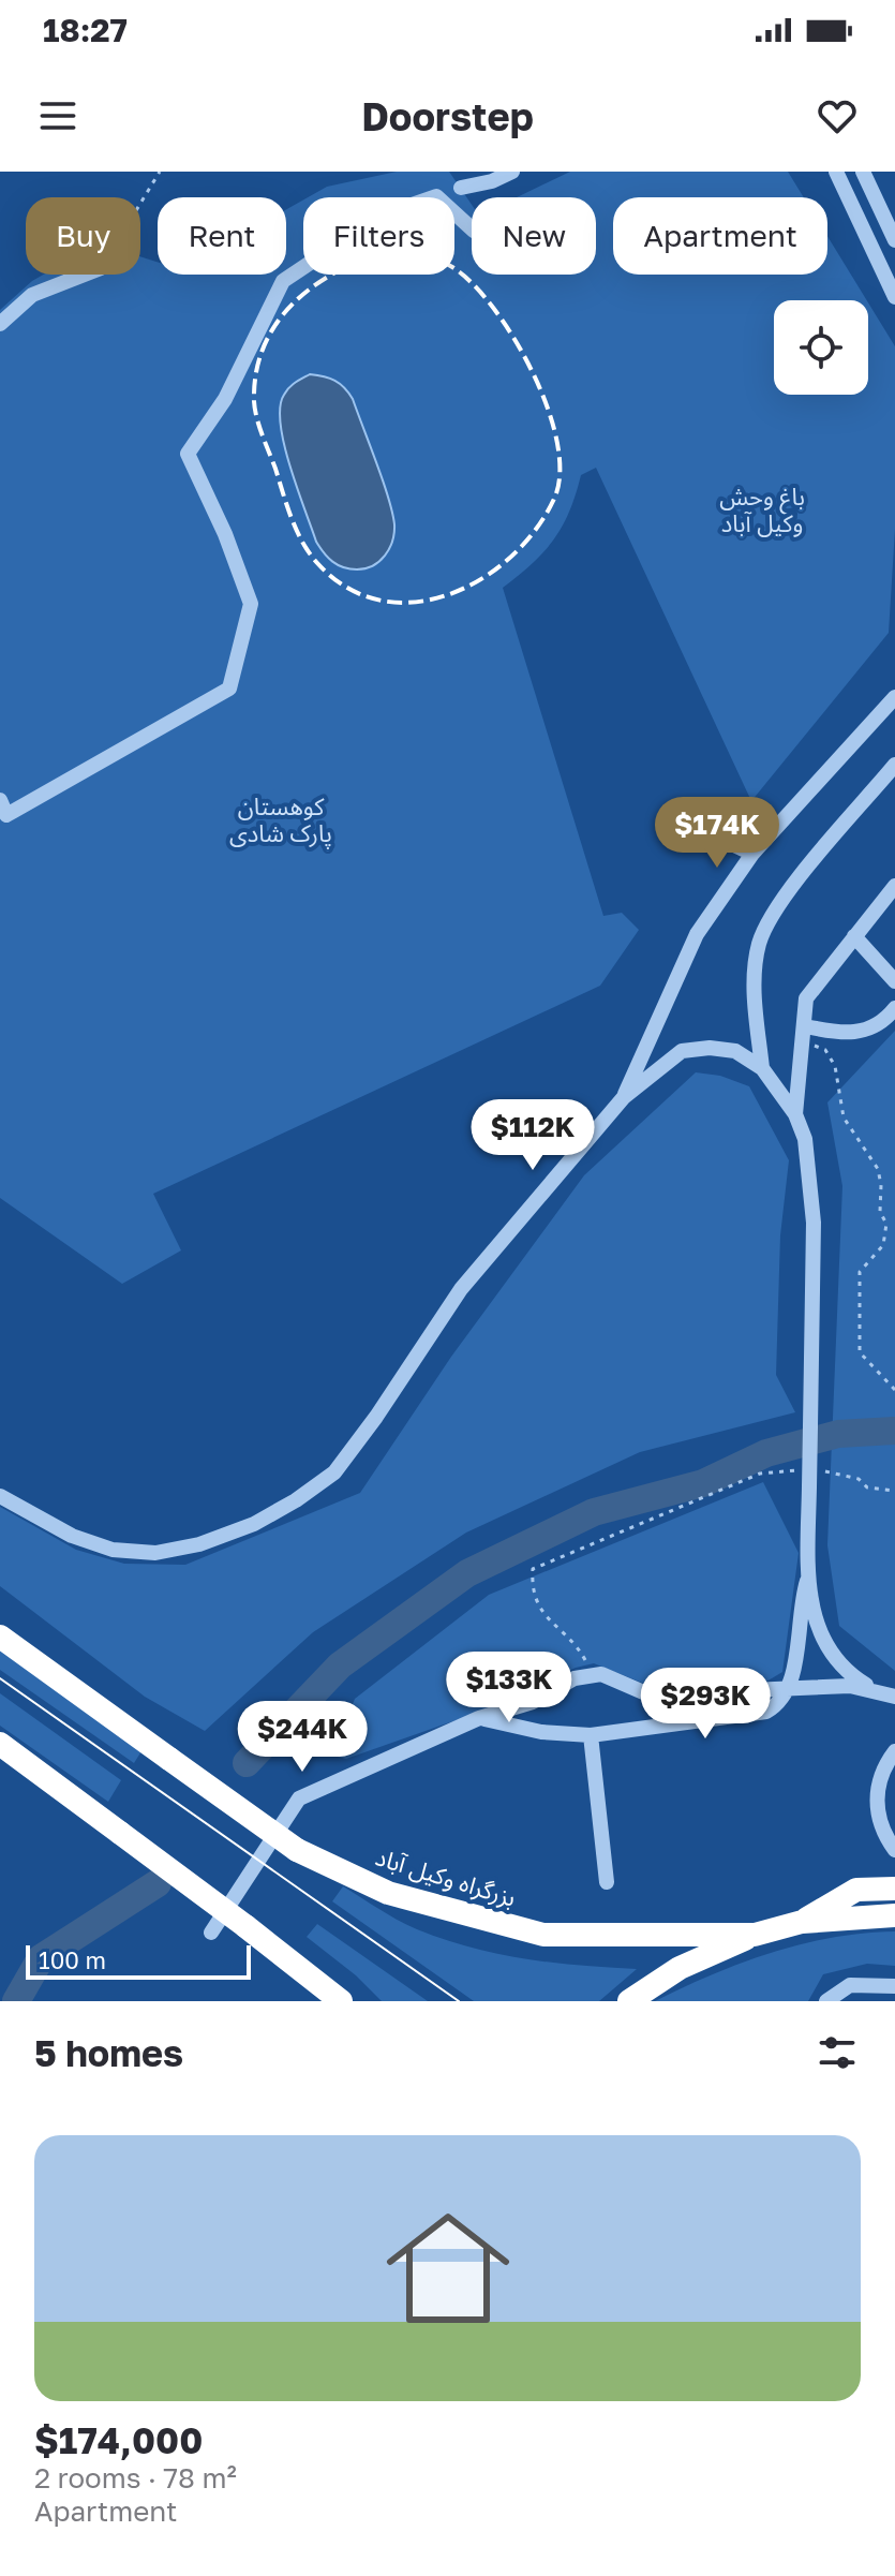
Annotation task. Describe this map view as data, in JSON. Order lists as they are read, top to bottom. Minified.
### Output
{"streets":{"highway":["بزرگراه وکیل آباد"]},"parks":["باغ وحش وکیل آباد","کوهستان پارک شادی"],"scale_bar":"100 m","page":{"status":"18:27","header":"Doorstep","chip":["Buy","Rent","Filters","New","Apartment"],"price":["$174K","$112K","$133K","$293K","$244K"],"scale":"100 m","heading":"5 homes","list":[{"name":"$174,000","note":"2 rooms · 78 m² · Apartment"}]}}
